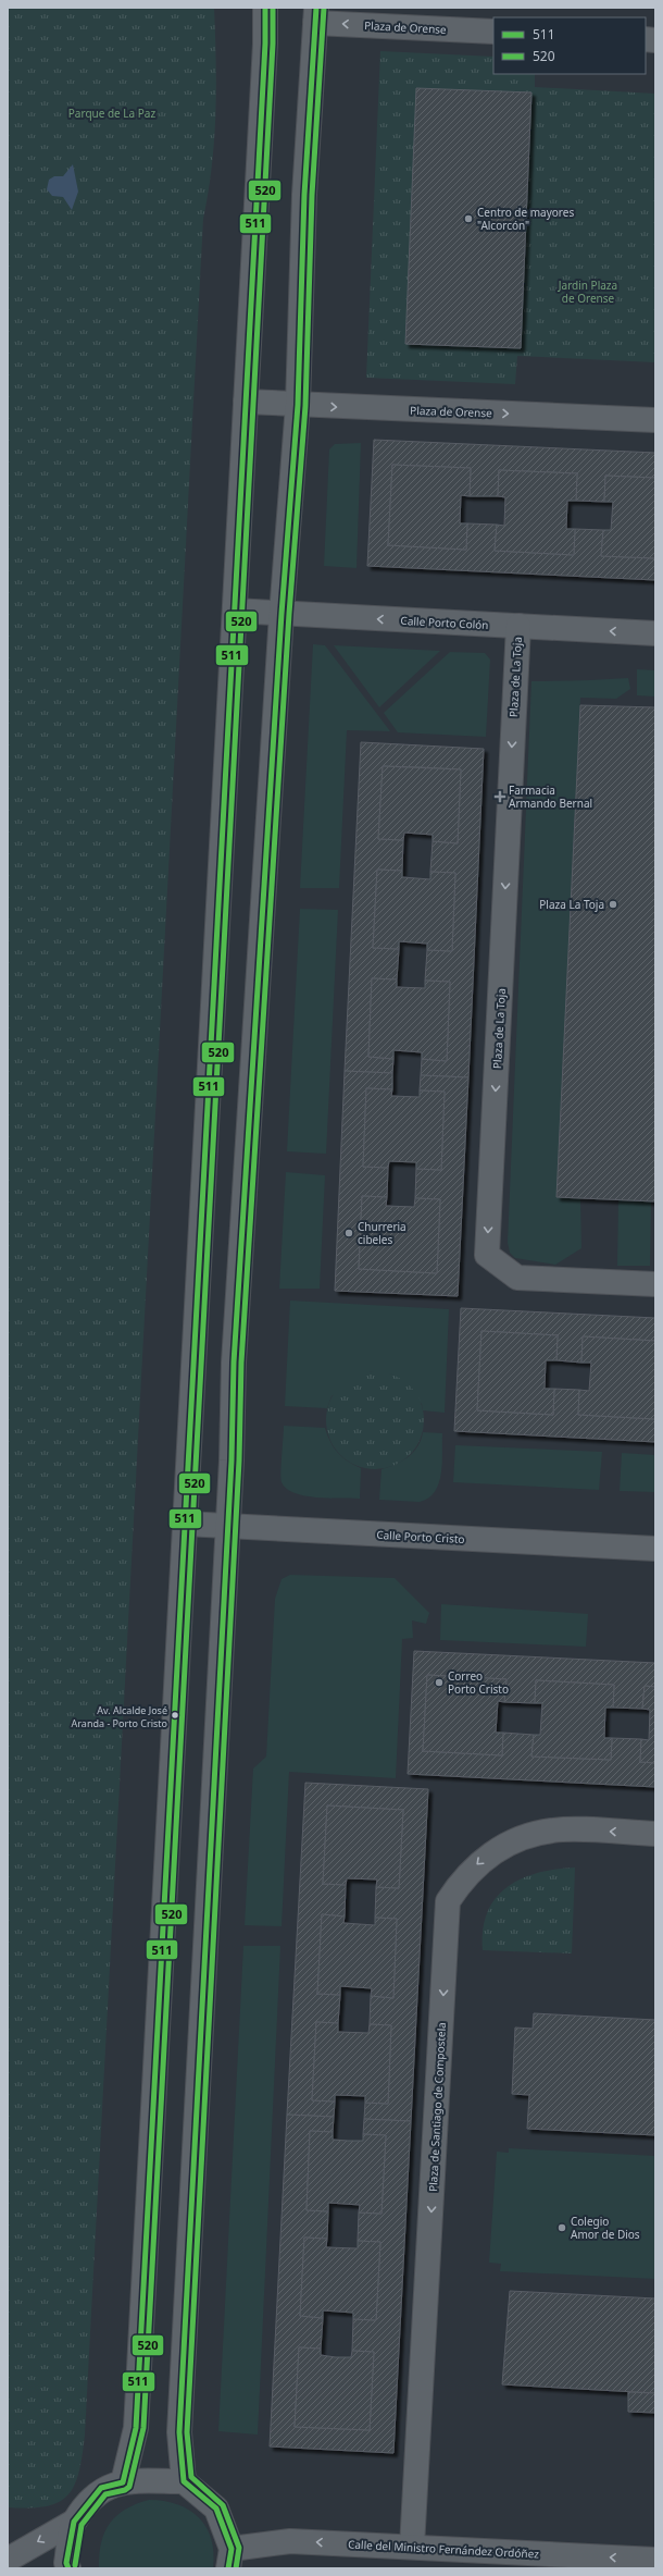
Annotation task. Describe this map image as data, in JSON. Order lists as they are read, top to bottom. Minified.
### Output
{"streets":{"street":["Plaza de Orense","Calle Porto Colón","Plaza de La Toja","Calle Porto Cristo","Plaza de Santiago de Compostela","Calle del Ministro Fernández Ordóñez"]},"crossings":[["Calle Porto Colón","Plaza de La Toja"],["Plaza de Santiago de Compostela","Calle del Ministro Fernández Ordóñez"]],"one_way":["Calle Porto Colón","Plaza de La Toja","Plaza de Santiago de Compostela","Calle del Ministro Fernández Ordóñez"],"parks":["Parque de La Paz","Jardin Plaza de Orense"],"places":{"other":["Centro de mayores \"Alcorcón\"","Plaza La Toja","Churreria cibeles","Correo Porto Cristo","Av. Alcalde José Aranda - Porto Cristo","Colegio Amor de Dios"],"health":["Farmacia Armando Bernal"]},"lines":["transit line 511","transit line 520"],"legend":["511","520"]}
